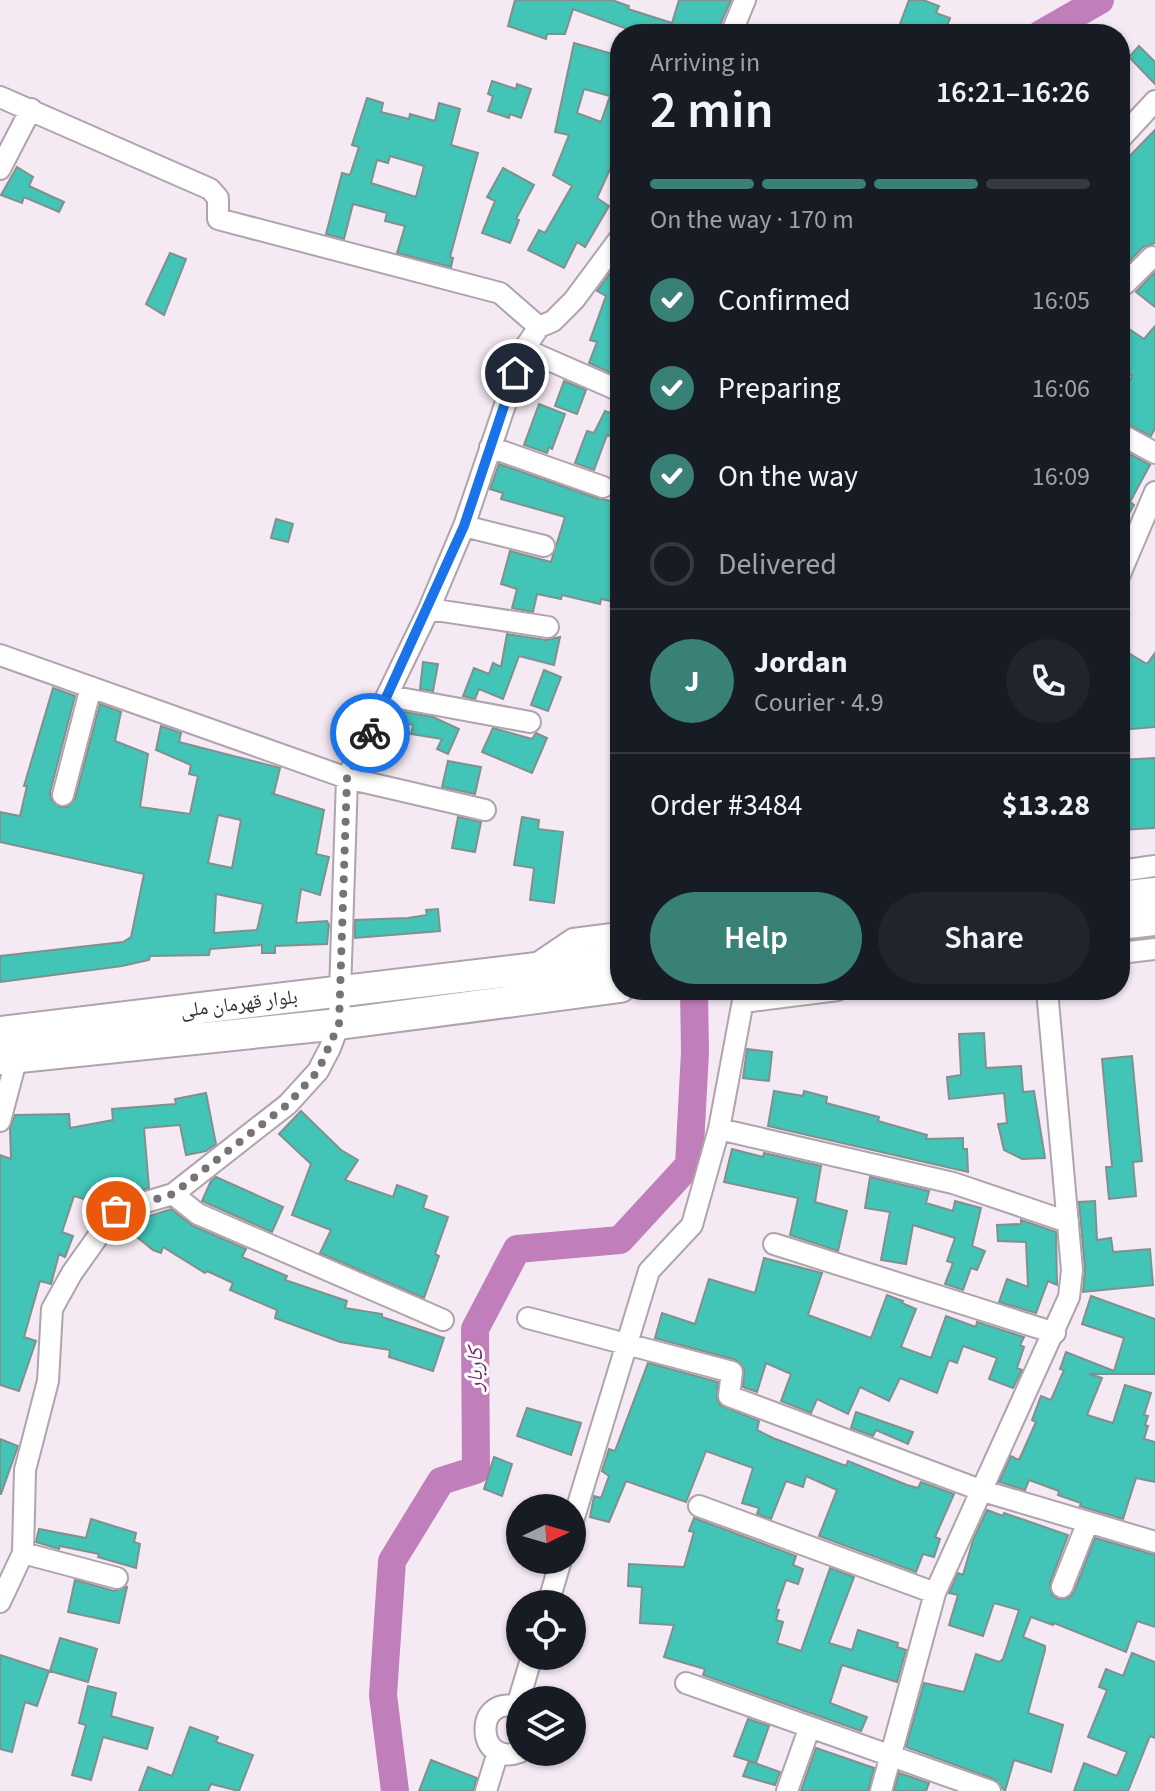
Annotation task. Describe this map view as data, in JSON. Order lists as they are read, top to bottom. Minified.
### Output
{"streets":{"highway":["بلوار قهرمان ملی"]},"water":["کاربار"],"north":"right","page":{"heading":["2 min","Arriving in","16:21–16:26"],"panel":["Jordan","Courier · 4.9","Order #3484","$13.28"],"bar":"On the way · 170 m","list":[["Confirmed","16:05"],["Preparing","16:06"],["On the way","16:09"],"Delivered"],"round":"J","buttons":["Help","Share"]}}
